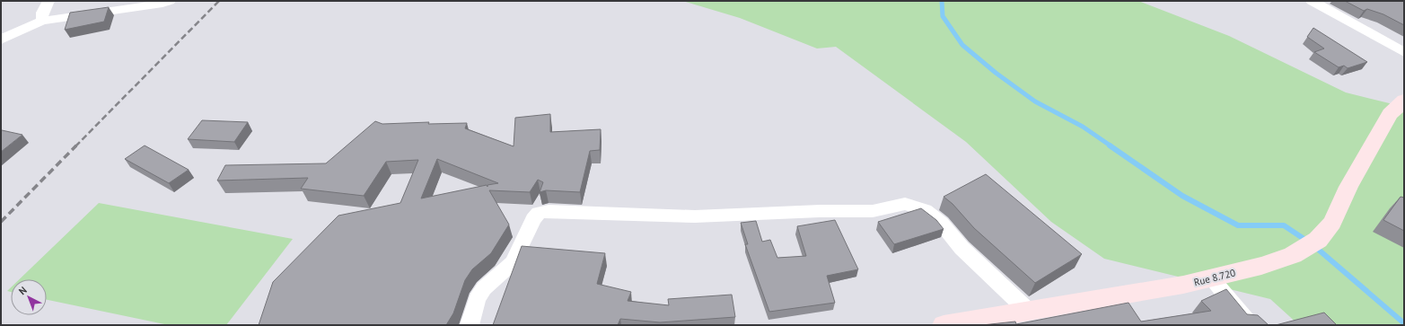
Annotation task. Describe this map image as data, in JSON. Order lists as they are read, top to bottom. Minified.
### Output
{"streets":{"main road":["Rue 8.720"]},"north":"top left"}
